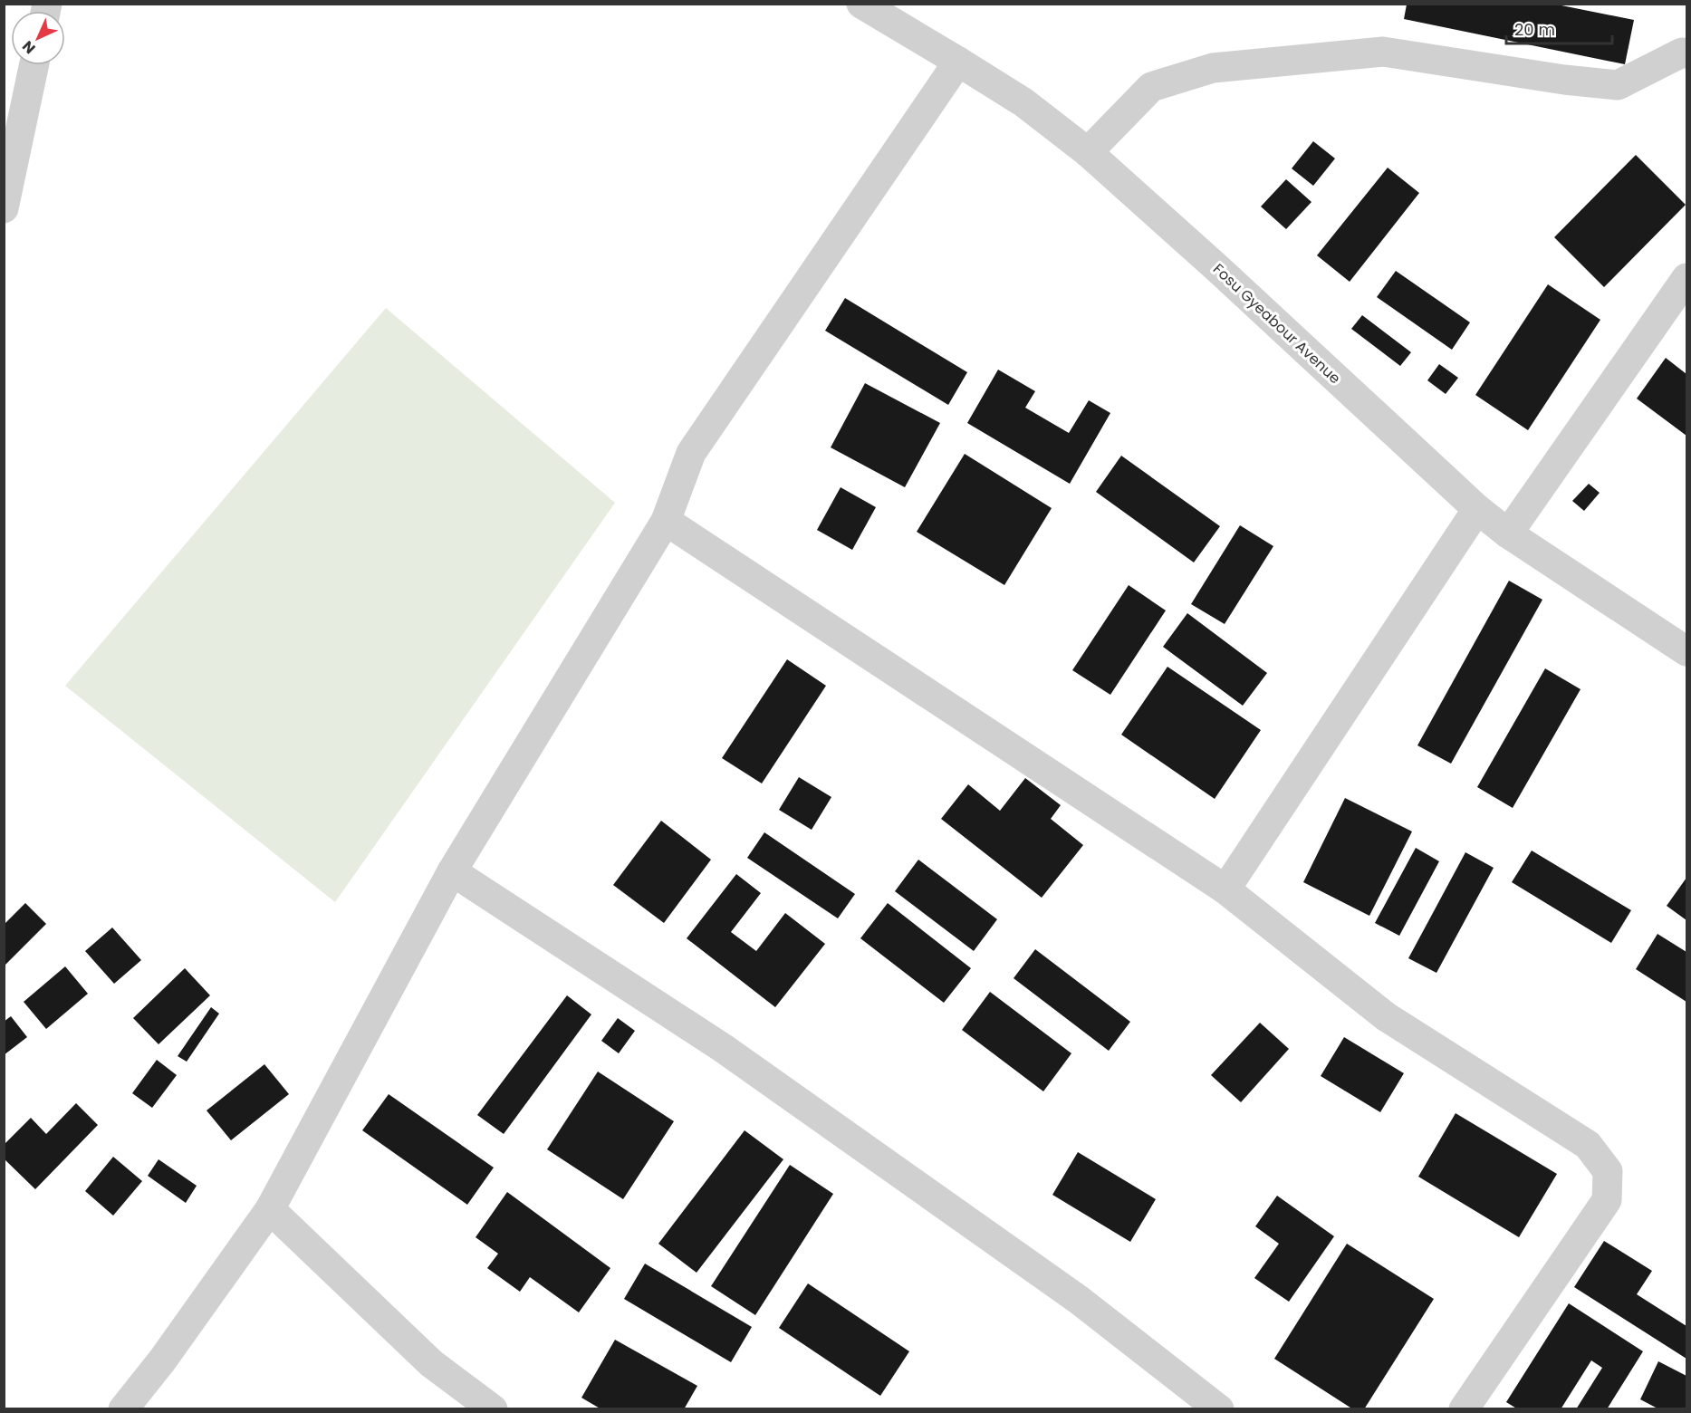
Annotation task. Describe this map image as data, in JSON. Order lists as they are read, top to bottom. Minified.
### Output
{"streets":{"street":["Fosu Gyeabour Avenue"]},"scale_bar":"20 m","north":"bottom left"}
